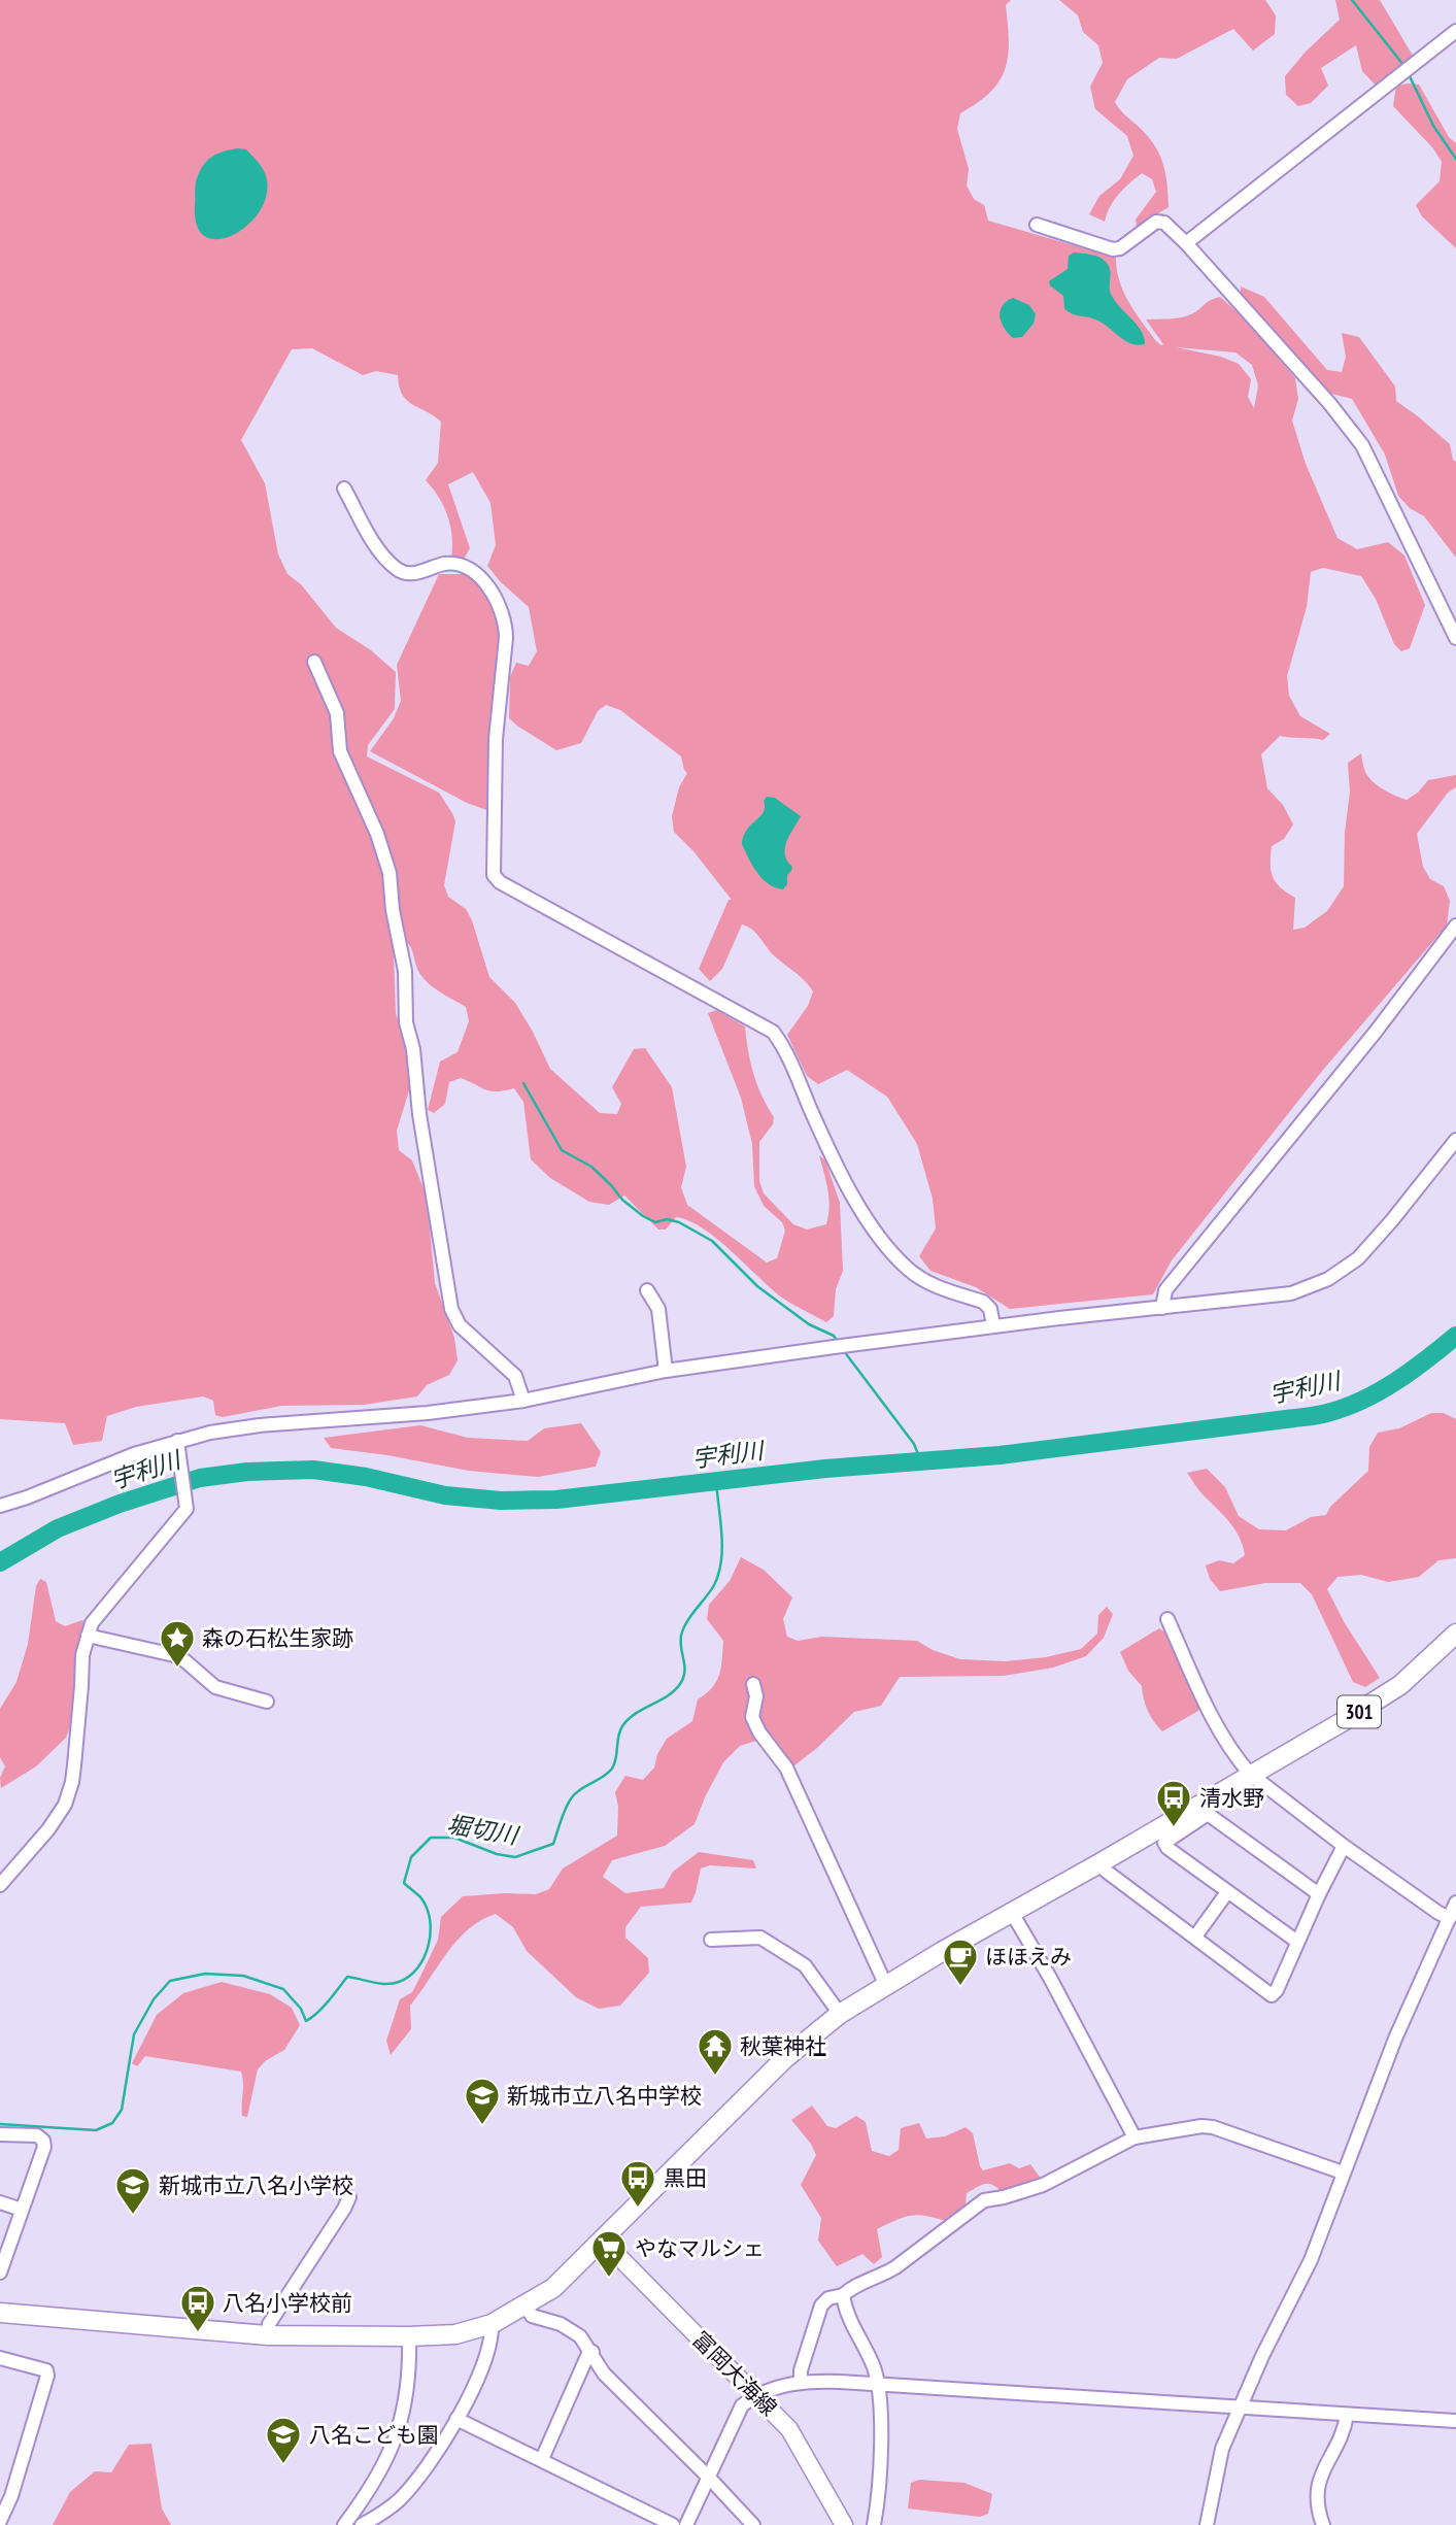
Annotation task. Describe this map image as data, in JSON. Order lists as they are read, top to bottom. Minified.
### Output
{"streets":{"highway":["301"],"main road":["富岡大海線"]},"crossings":[["301","富岡大海線"]],"water":["宇利川","堀切川"],"places":{"place":["森の石松生家跡"],"bus stop":["清水野","黒田","八名小学校前"],"cafe":["ほほえみ"],"temple":["秋葉神社"],"school or university":["新城市立八名中学校","新城市立八名小学校","八名こども園"],"supermarket":["やなマルシェ"]}}
